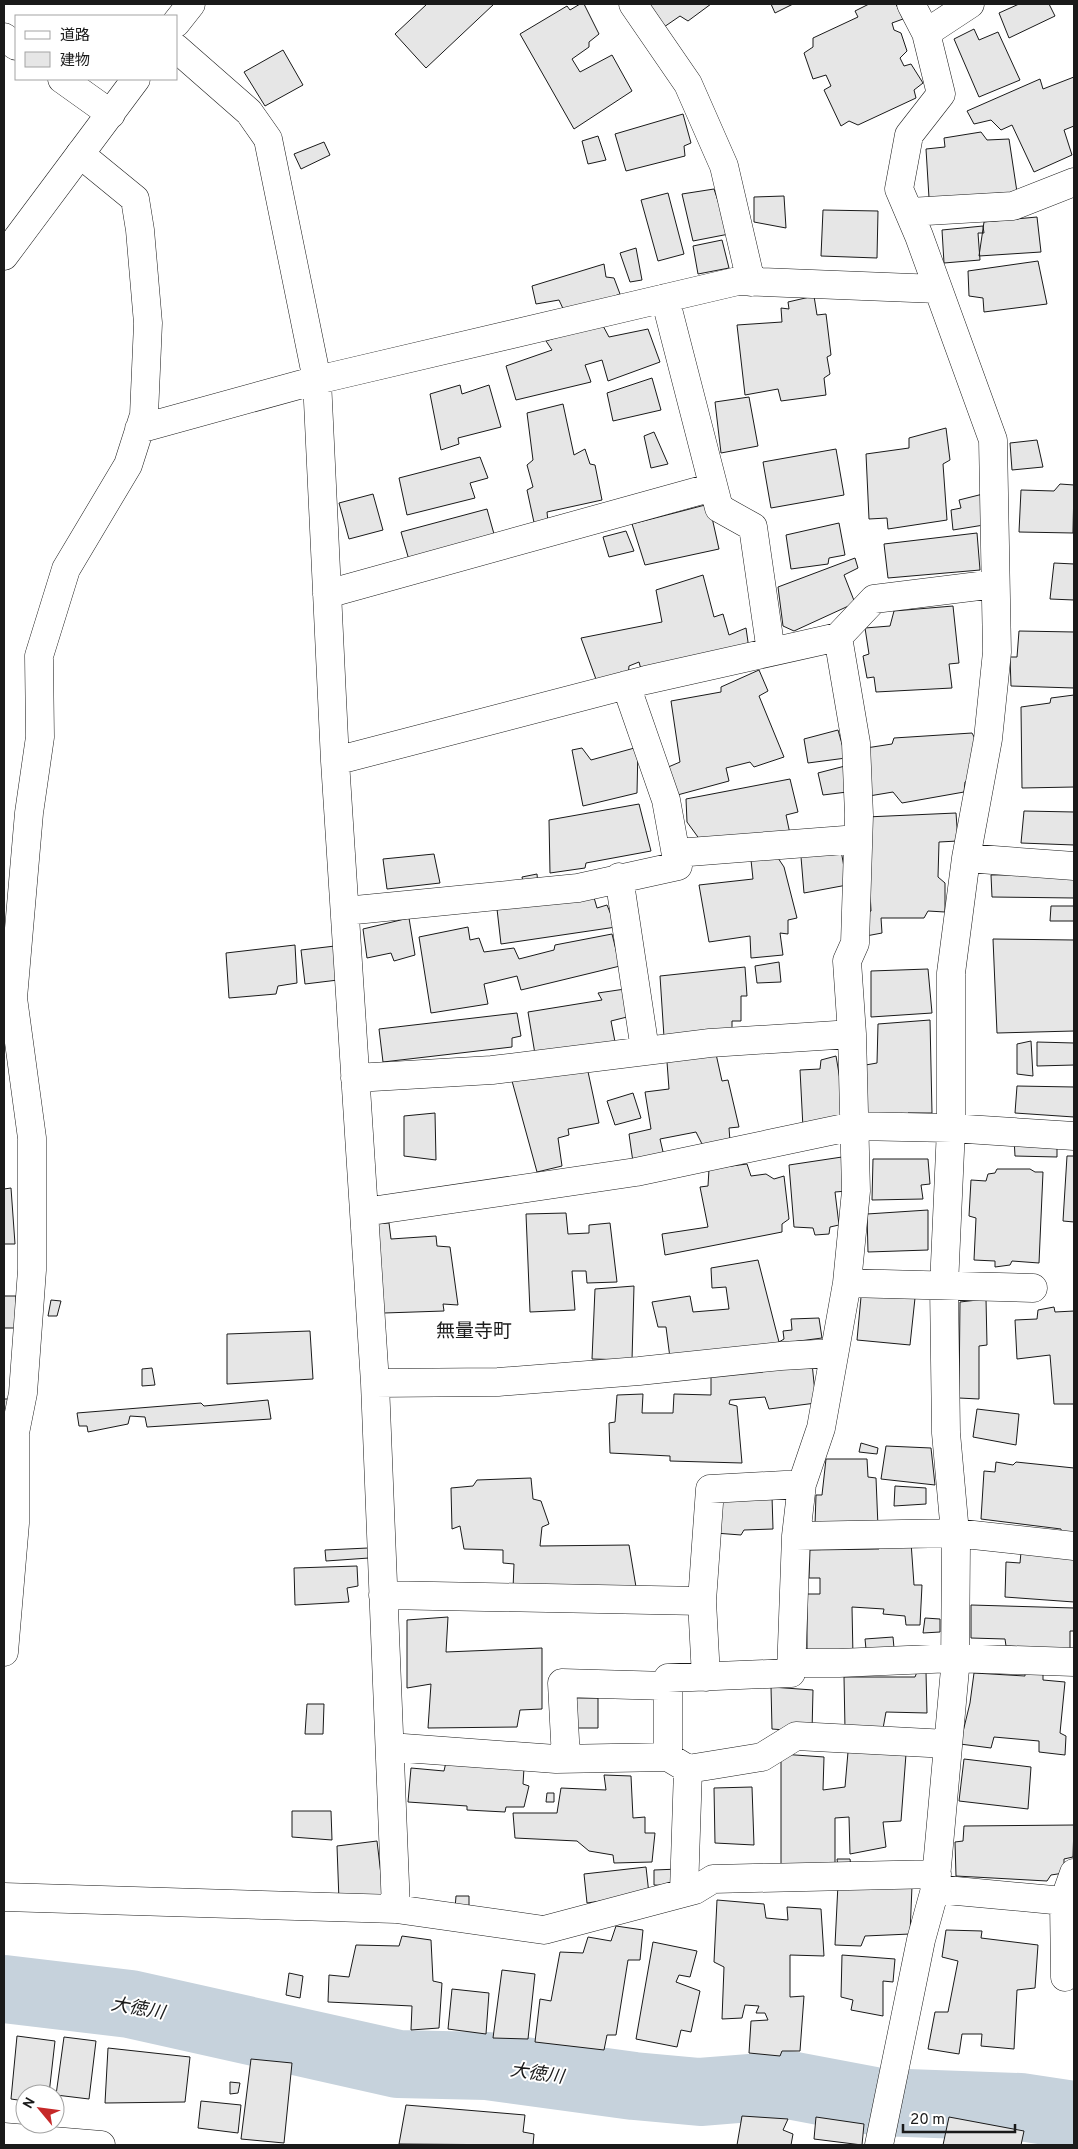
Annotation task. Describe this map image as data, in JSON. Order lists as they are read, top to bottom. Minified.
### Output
{"districts":["無量寺町"],"water":["大徳川"],"legend":["道路","建物"],"scale_bar":"20 m","north":"top left"}
